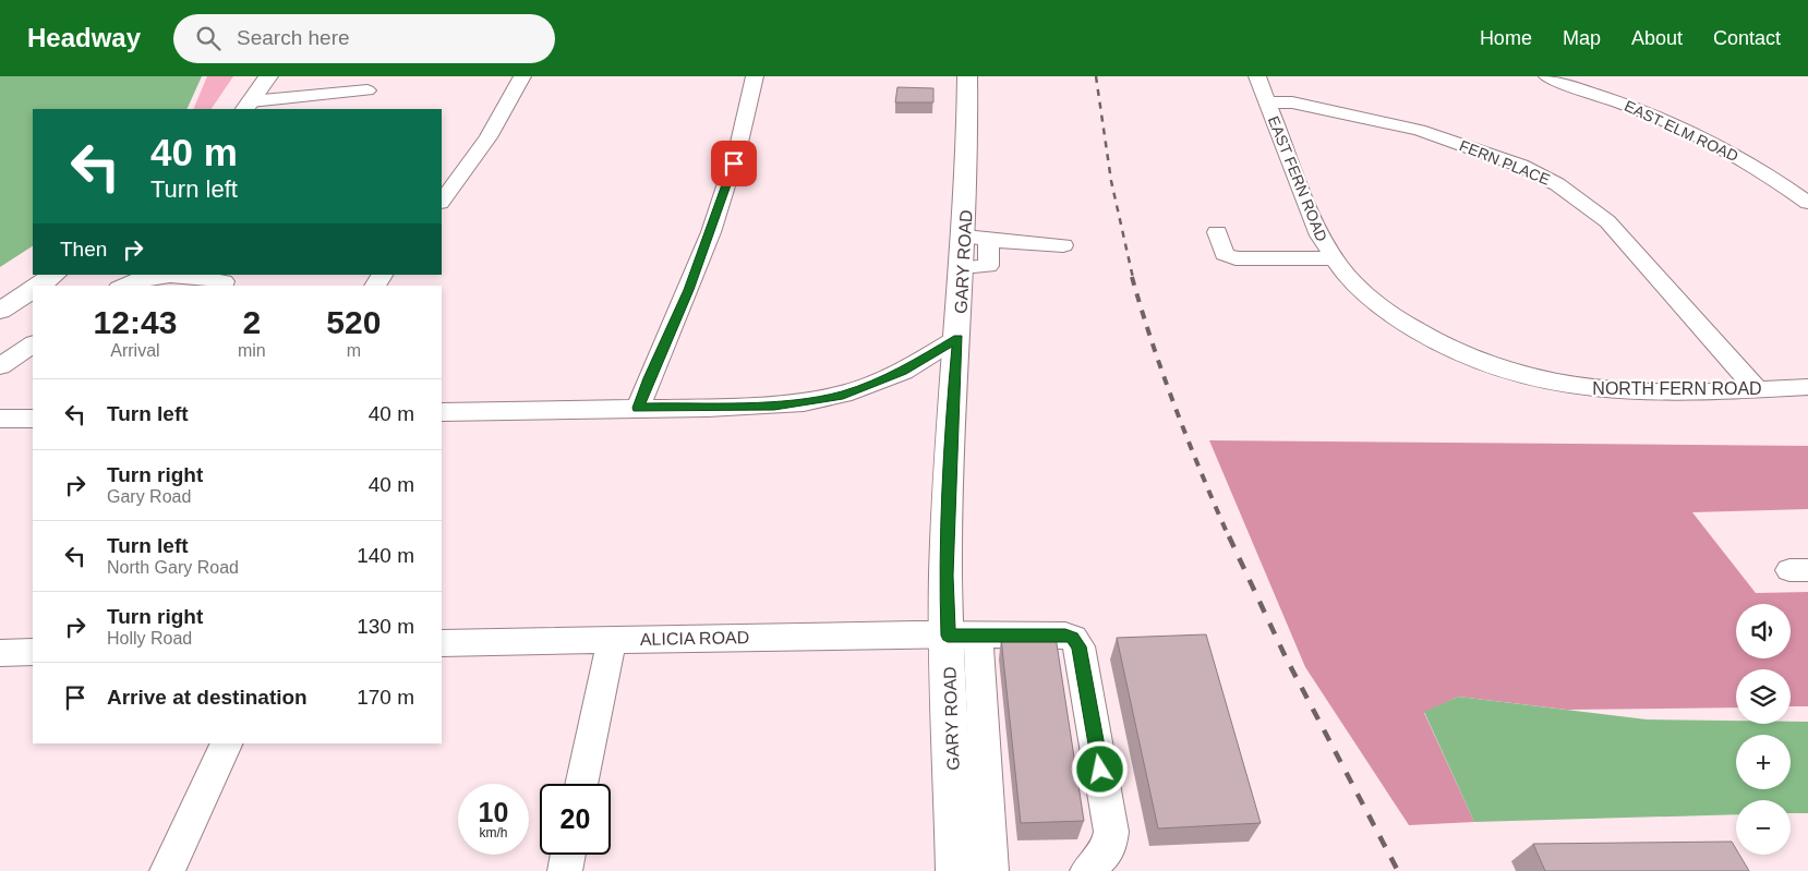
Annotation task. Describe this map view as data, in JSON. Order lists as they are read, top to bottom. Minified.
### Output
{"streets":{"main road":["GARY ROAD"],"street":["EAST ELM ROAD","FERN PLACE","EAST FERN ROAD","NORTH FERN ROAD","ALICIA ROAD"]},"crossings":[["FERN PLACE","EAST FERN ROAD"],["FERN PLACE","NORTH FERN ROAD"],["EAST FERN ROAD","NORTH FERN ROAD"],["GARY ROAD","ALICIA ROAD"]],"page":{"header":"Headway","search":"Search here","nav":["Home","Map","About","Contact"],"turn":["40 m","Turn left"],"then":"Then","eta":["12:43","Arrival","2","min","520","m"],"list":[{"name":"Turn left","value":"40 m"},{"name":"Turn right","note":"Gary Road","value":"40 m"},{"name":"Turn left","note":"North Gary Road","value":"140 m"},{"name":"Turn right","note":"Holly Road","value":"130 m"},{"name":"Arrive at destination","value":"170 m"}],"map_buttons":["+","−"],"speed":"10 km/h","limit":"20"}}
